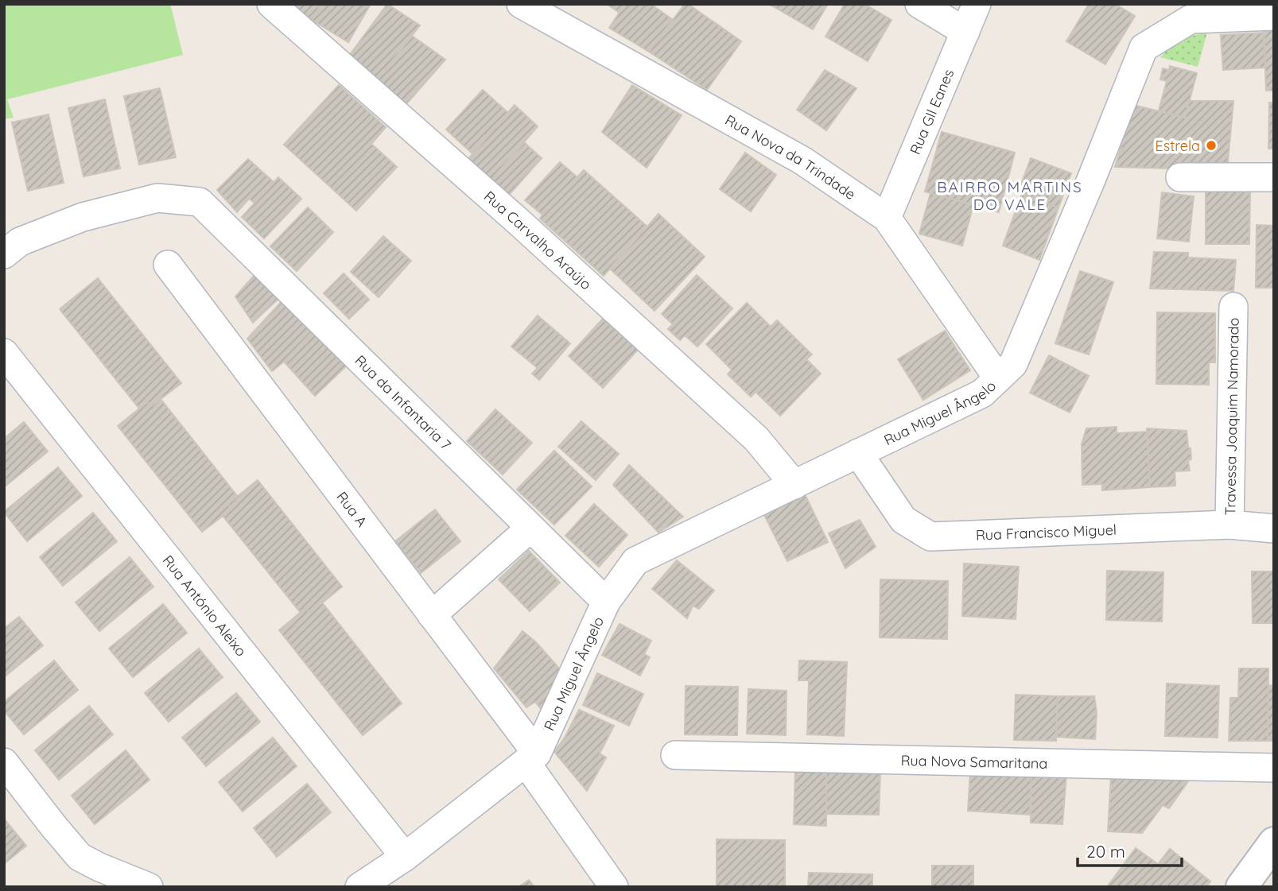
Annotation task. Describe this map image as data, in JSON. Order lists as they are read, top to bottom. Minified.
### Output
{"streets":{"street":["Rua GIl Eanes","Rua Nova da Trindade","Rua Carvalho Araújo","Rua da Infantaria 7","Rua Miguel Ângelo","Travessa Joaquim Namorado","Rua A","Rua Francisco Miguel","Rua António Aleixo","Rua Nova Samaritana"]},"crossings":[["Rua GIl Eanes","Rua Nova da Trindade"],["Rua Nova da Trindade","Rua Miguel Ângelo"],["Rua Carvalho Araújo","Rua Miguel Ângelo"],["Rua da Infantaria 7","Rua Miguel Ângelo"],["Rua Miguel Ângelo","Rua A"],["Rua Miguel Ângelo","Rua Francisco Miguel"],["Travessa Joaquim Namorado","Rua Francisco Miguel"]],"districts":["BAIRRO MARTINS DO VALE"],"places":["Estrela"],"scale_bar":"20 m"}
